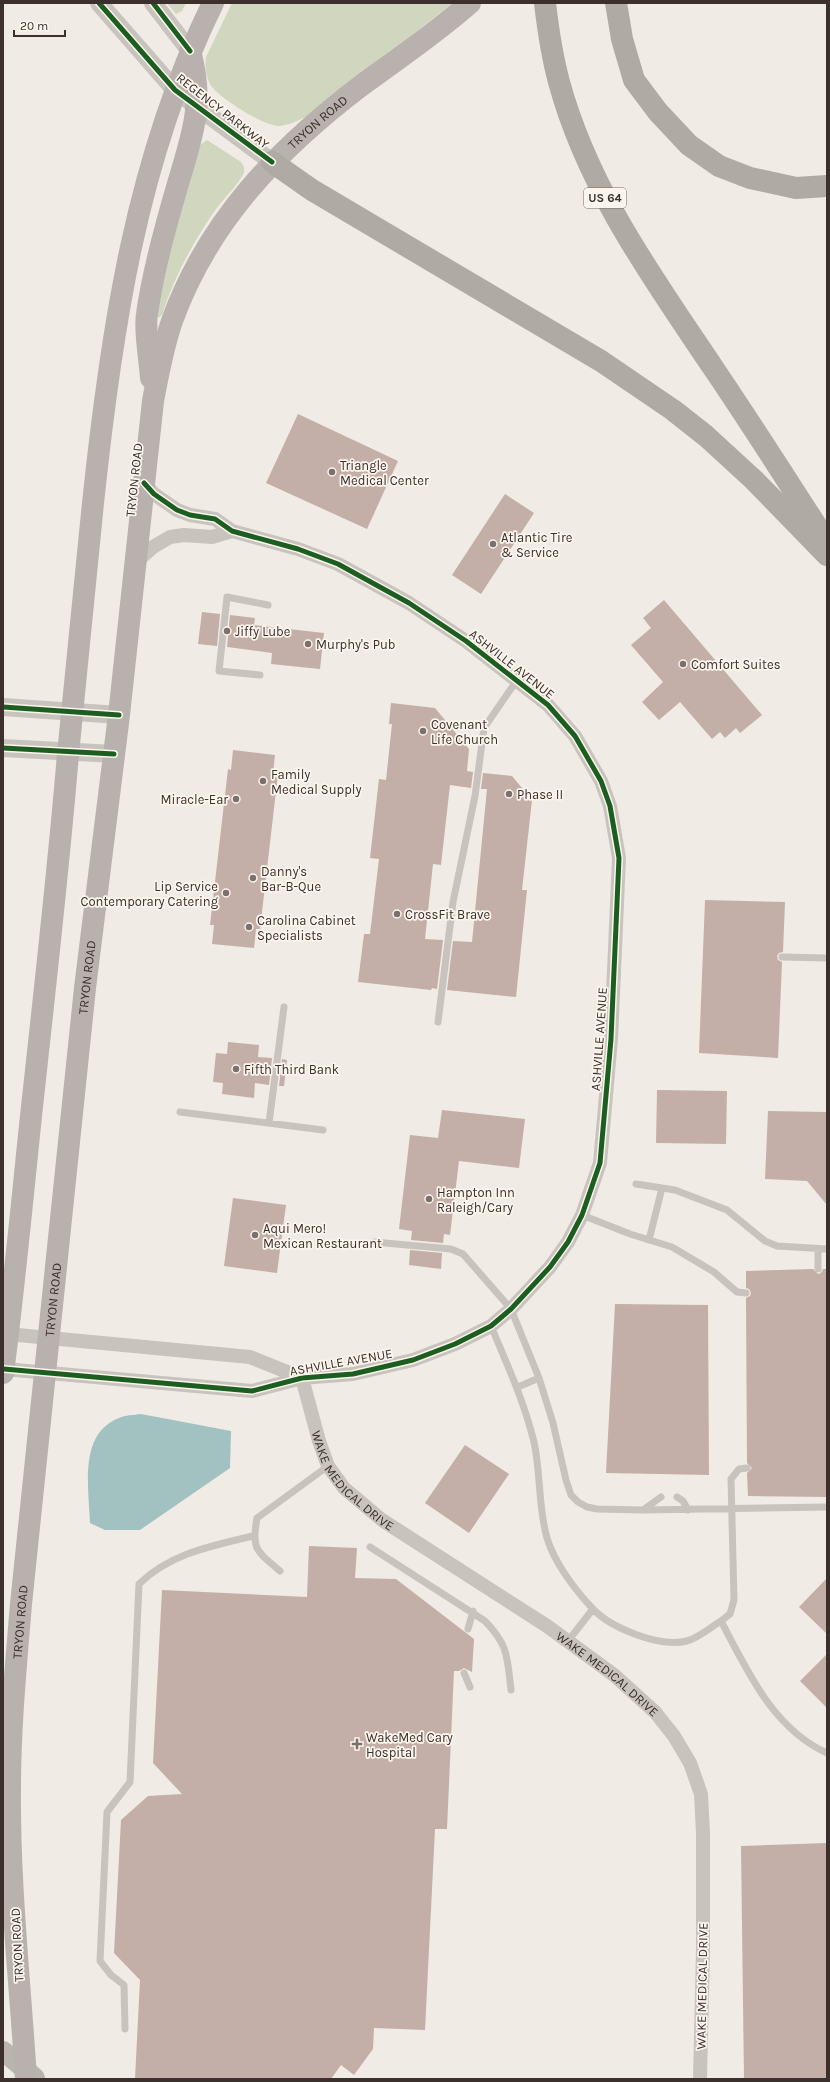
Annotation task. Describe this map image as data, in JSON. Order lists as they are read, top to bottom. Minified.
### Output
{"streets":{"highway":["US 64"],"main road":["TRYON ROAD"],"street":["REGENCY PARKWAY","ASHVILLE AVENUE","WAKE MEDICAL DRIVE"]},"crossings":[["REGENCY PARKWAY","TRYON ROAD"],["TRYON ROAD","ASHVILLE AVENUE"],["ASHVILLE AVENUE","WAKE MEDICAL DRIVE"]],"places":{"other":["Triangle Medical Center","Atlantic Tire & Service","Jiffy Lube","Murphy's Pub","Comfort Suites","Covenant Life Church","Family Medical Supply","Phase II","Miracle-Ear","Danny's Bar-B-Que","Lip Service Contemporary Catering","CrossFit Brave","Carolina Cabinet Specialists","Fifth Third Bank","Hampton Inn Raleigh/Cary","Aqui Mero! Mexican Restaurant"],"health":["WakeMed Cary Hospital"]},"scale_bar":"20 m"}
